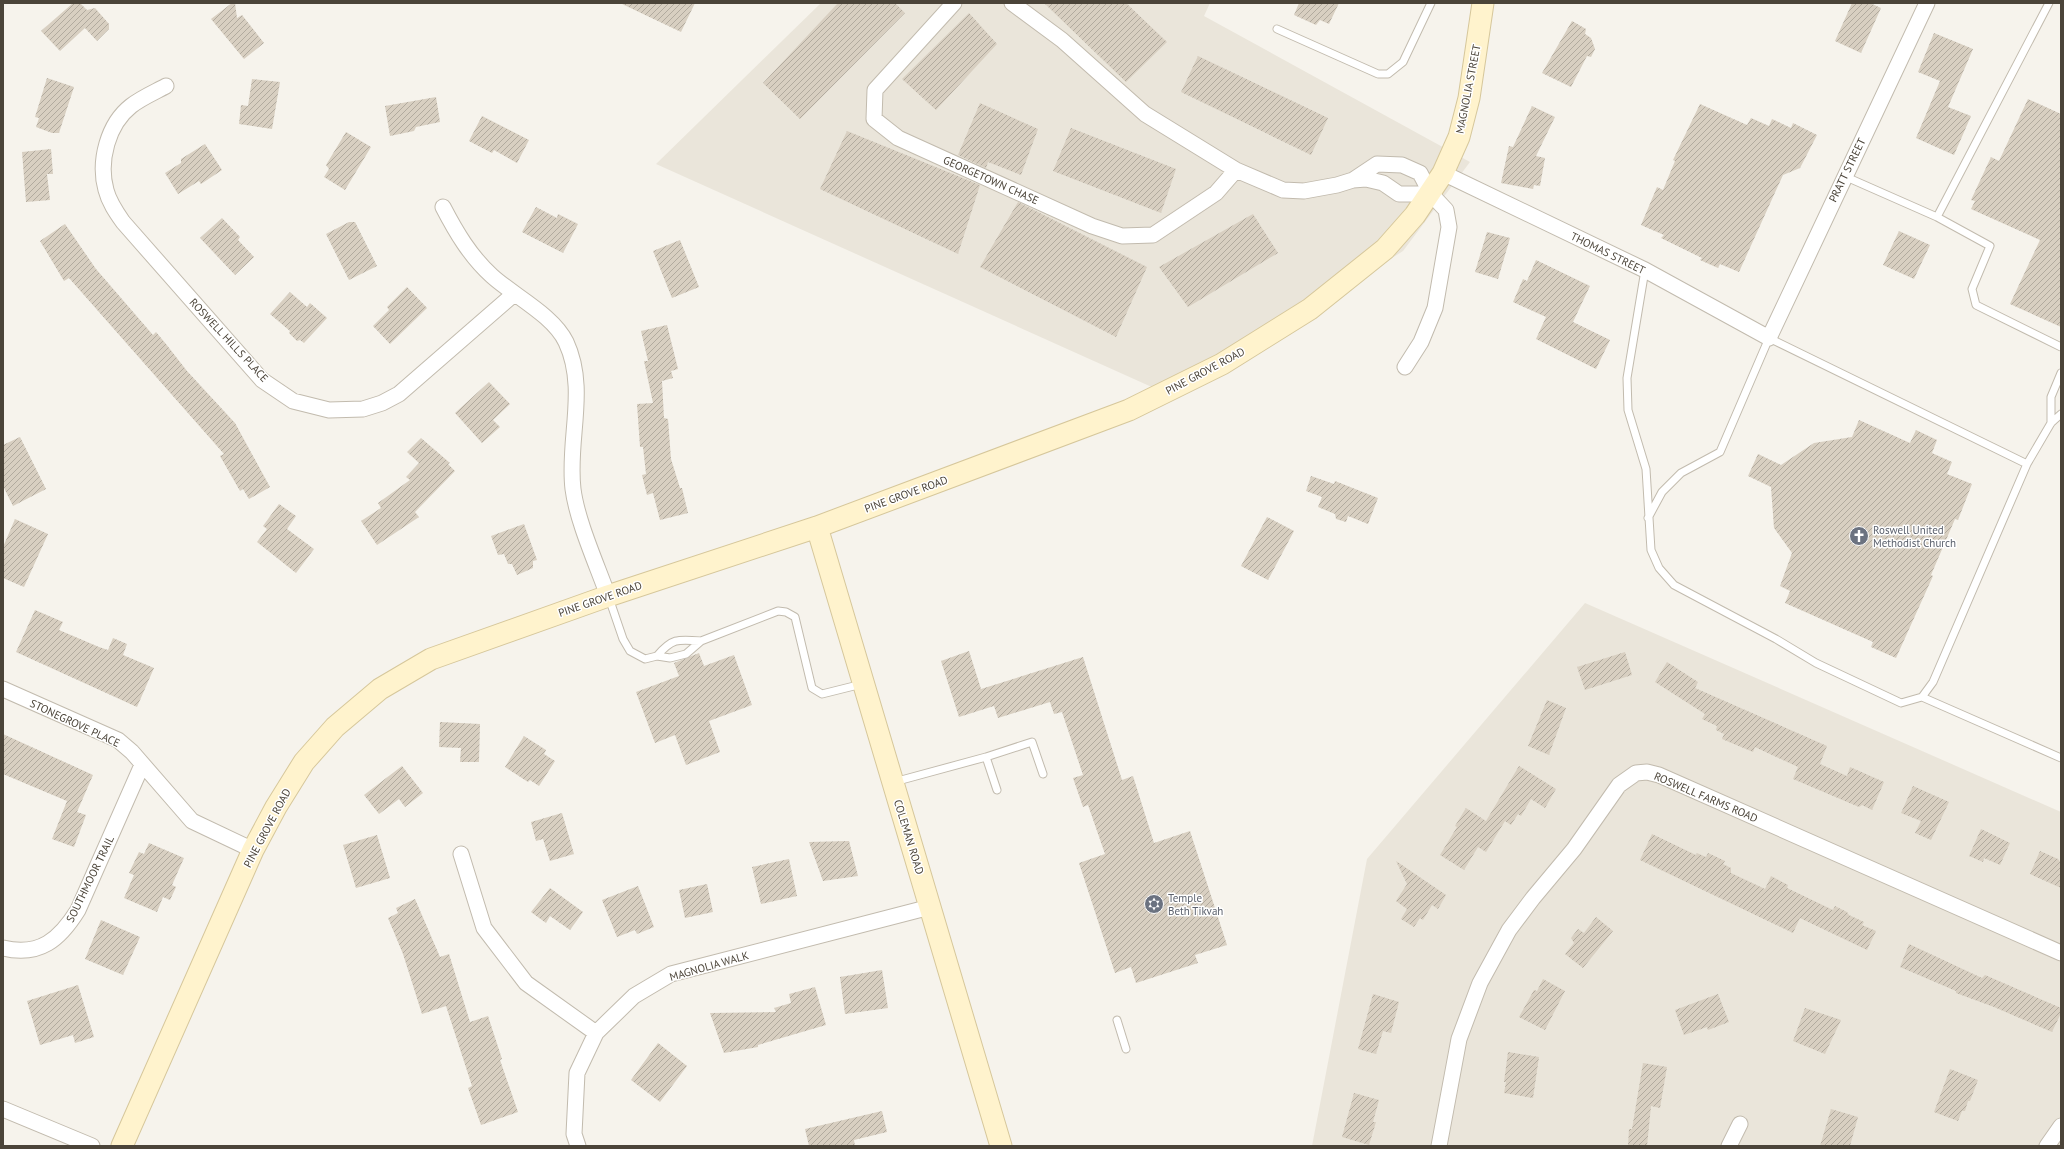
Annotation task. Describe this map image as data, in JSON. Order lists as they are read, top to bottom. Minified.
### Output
{"streets":{"main road":["MAGNOLIA STREET","PINE GROVE ROAD","COLEMAN ROAD"],"street":["PRATT STREET","GEORGETOWN CHASE","THOMAS STREET","ROSWELL HILLS PLACE","STONEGROVE PLACE","ROSWELL FARMS ROAD","SOUTHMOOR TRAIL","MAGNOLIA WALK"]},"crossings":[["MAGNOLIA STREET","THOMAS STREET"],["MAGNOLIA STREET","PINE GROVE ROAD"],["PRATT STREET","THOMAS STREET"],["PINE GROVE ROAD","STONEGROVE PLACE"],["PINE GROVE ROAD","COLEMAN ROAD"],["STONEGROVE PLACE","SOUTHMOOR TRAIL"],["COLEMAN ROAD","MAGNOLIA WALK"]],"places":{"church":["Roswell United Methodist Church"],"synagogue":["Temple Beth Tikvah"]}}
